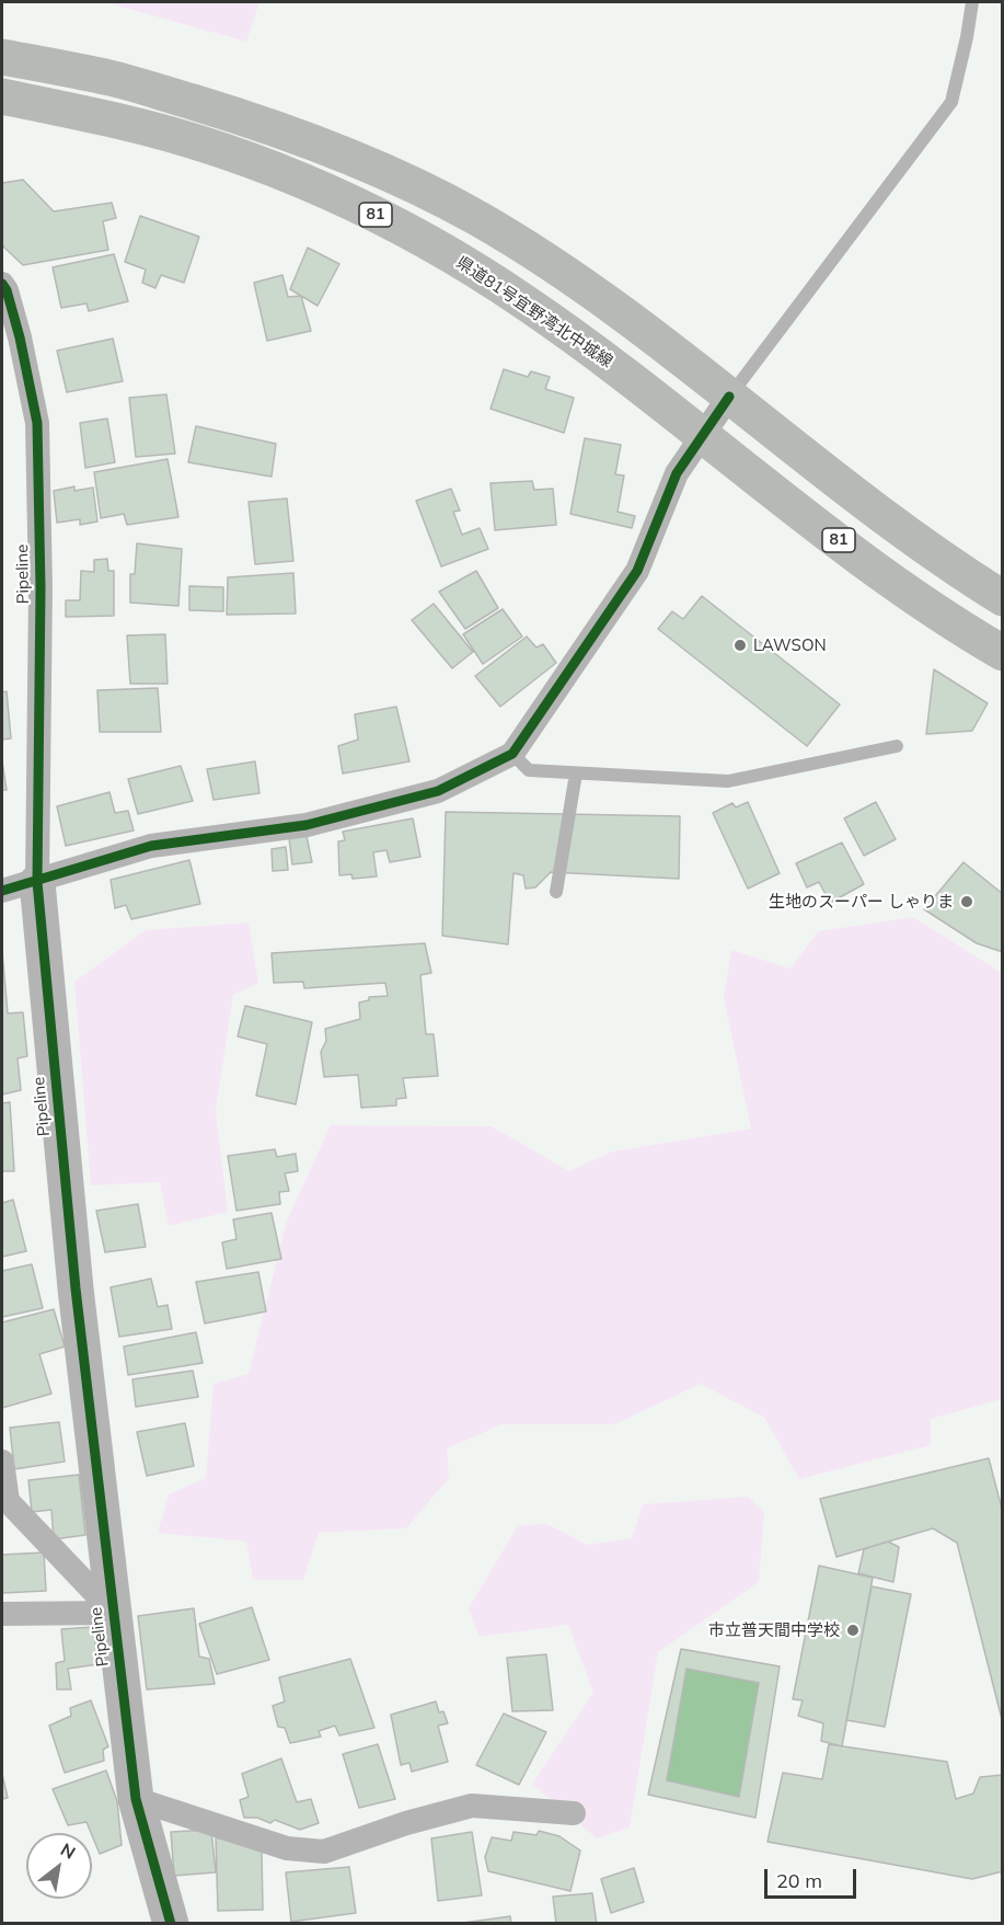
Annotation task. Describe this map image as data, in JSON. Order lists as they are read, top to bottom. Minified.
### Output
{"streets":{"main road":["81","県道81号宜野湾北中城線"],"street":["Pipeline"]},"places":["LAWSON","生地のスーパー しゃりま","市立普天間中学校"],"scale_bar":"20 m","north":"top right"}
